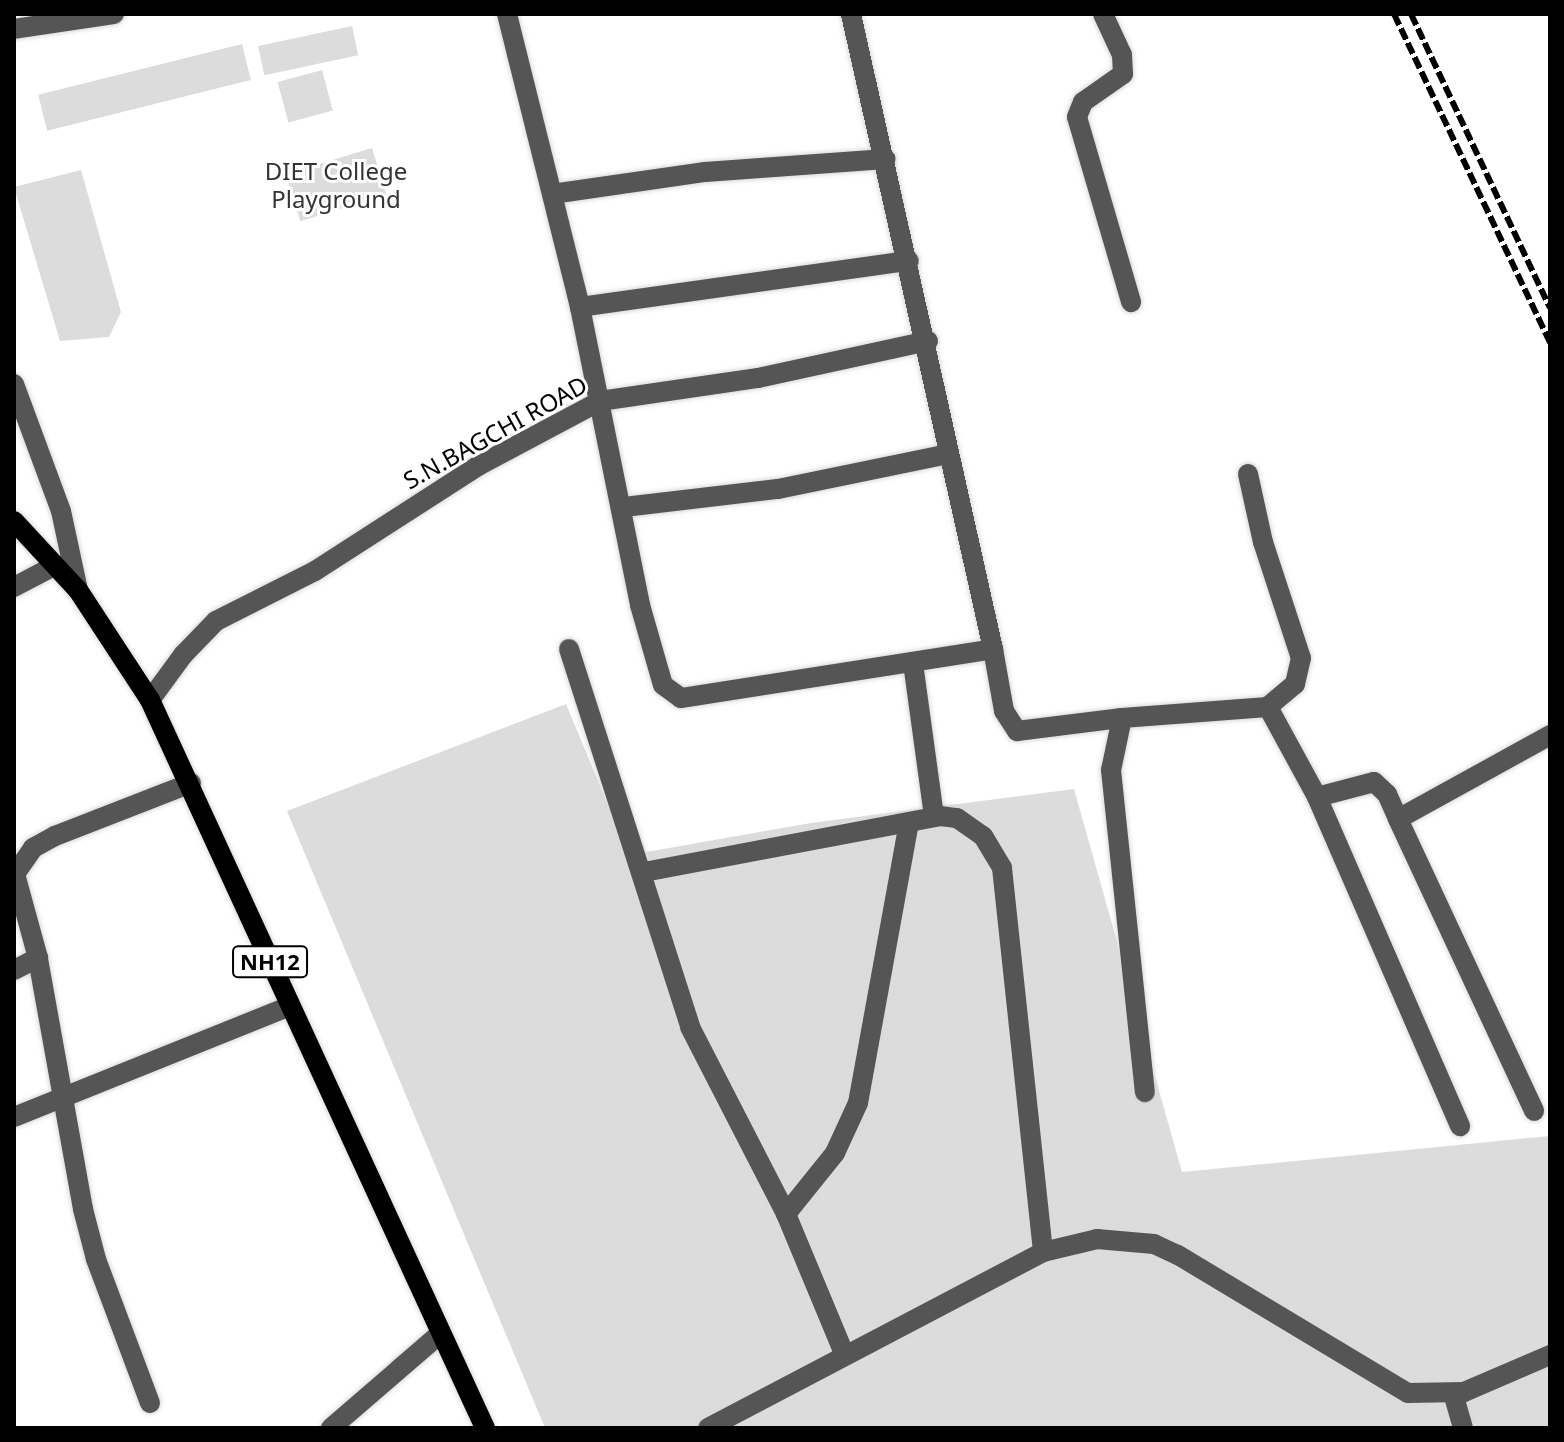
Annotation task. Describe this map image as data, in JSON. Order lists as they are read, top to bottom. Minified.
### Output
{"streets":{"main road":["NH12"],"street":["S.N.BAGCHI ROAD"]},"crossings":[["S.N.BAGCHI ROAD","NH12"]],"parks":["DIET College Playground"]}
